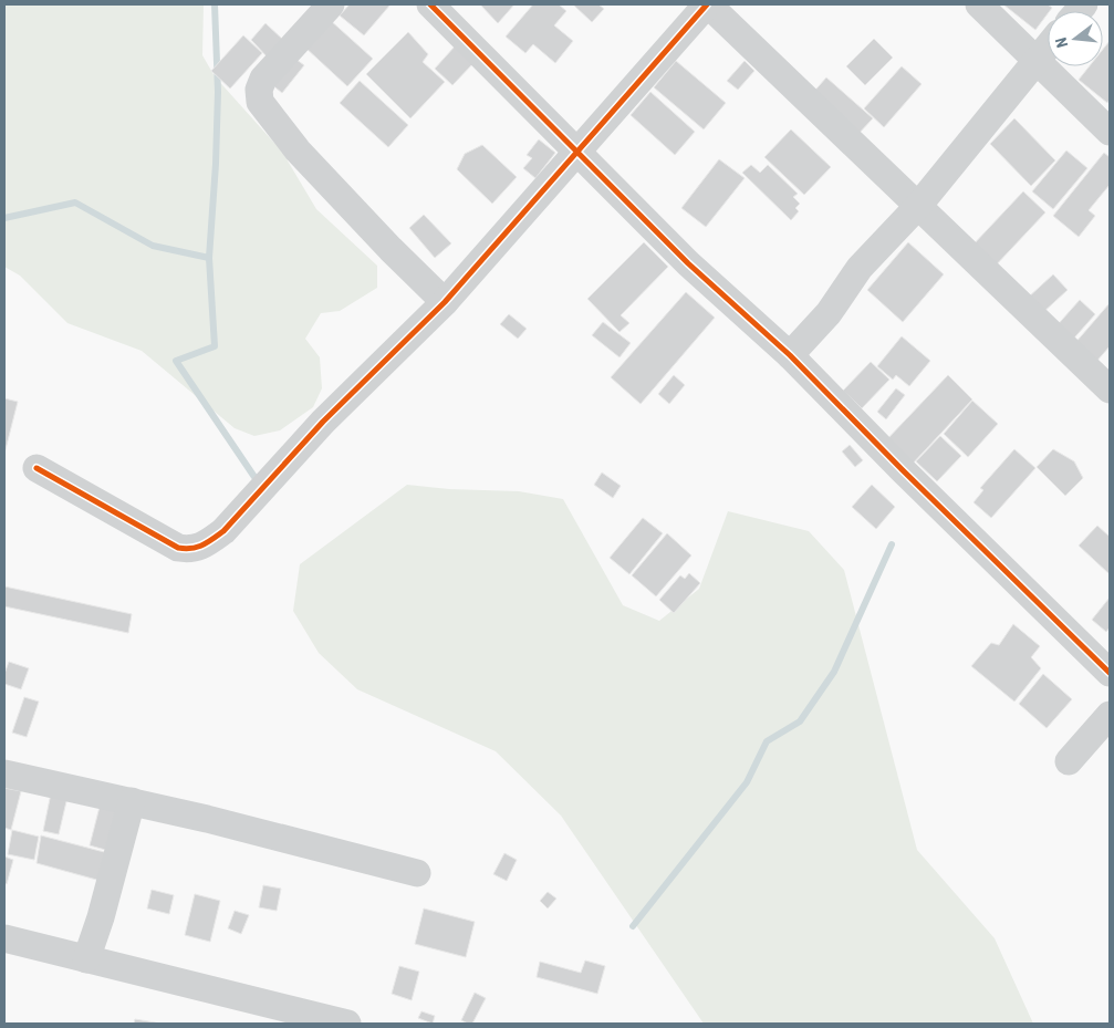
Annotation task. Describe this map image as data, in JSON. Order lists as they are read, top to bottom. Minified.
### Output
{"north":"left"}
